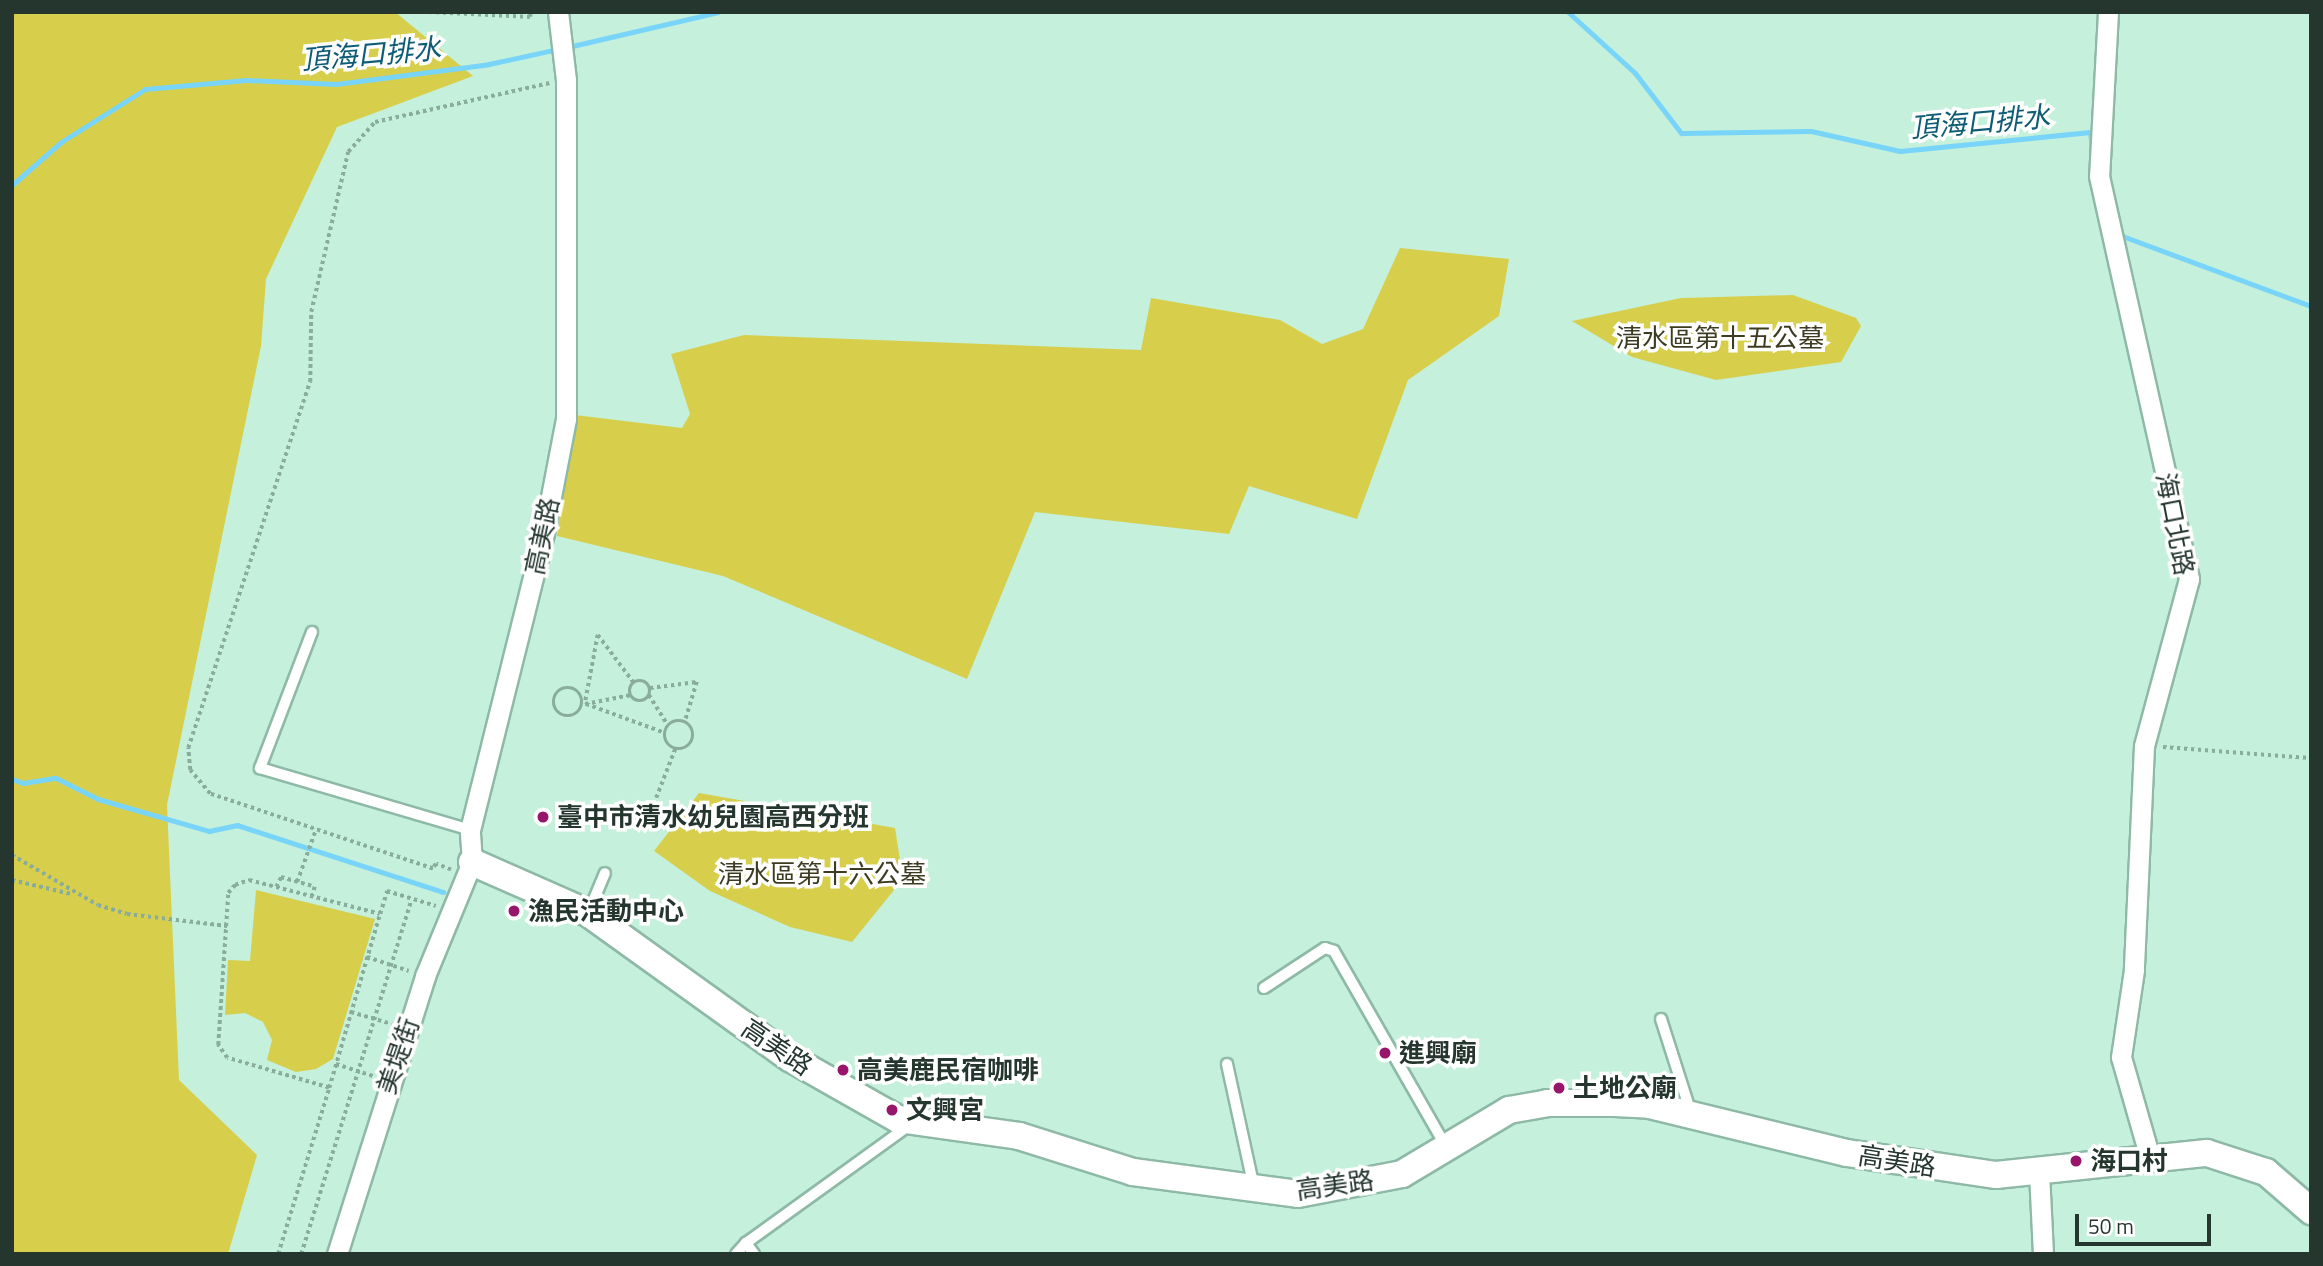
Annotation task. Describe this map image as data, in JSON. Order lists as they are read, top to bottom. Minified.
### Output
{"streets":{"street":["海口北路","高美路","美堤街"]},"crossings":[["海口北路","高美路"],["高美路","美堤街"]],"water":["頂海口排水"],"parks":["清水區第十五公墓","清水區第十六公墓"],"places":["臺中市清水幼兒園高西分班","漁民活動中心","進興廟","高美鹿民宿咖啡","土地公廟","文興宮","海口村"],"scale_bar":"50 m"}
